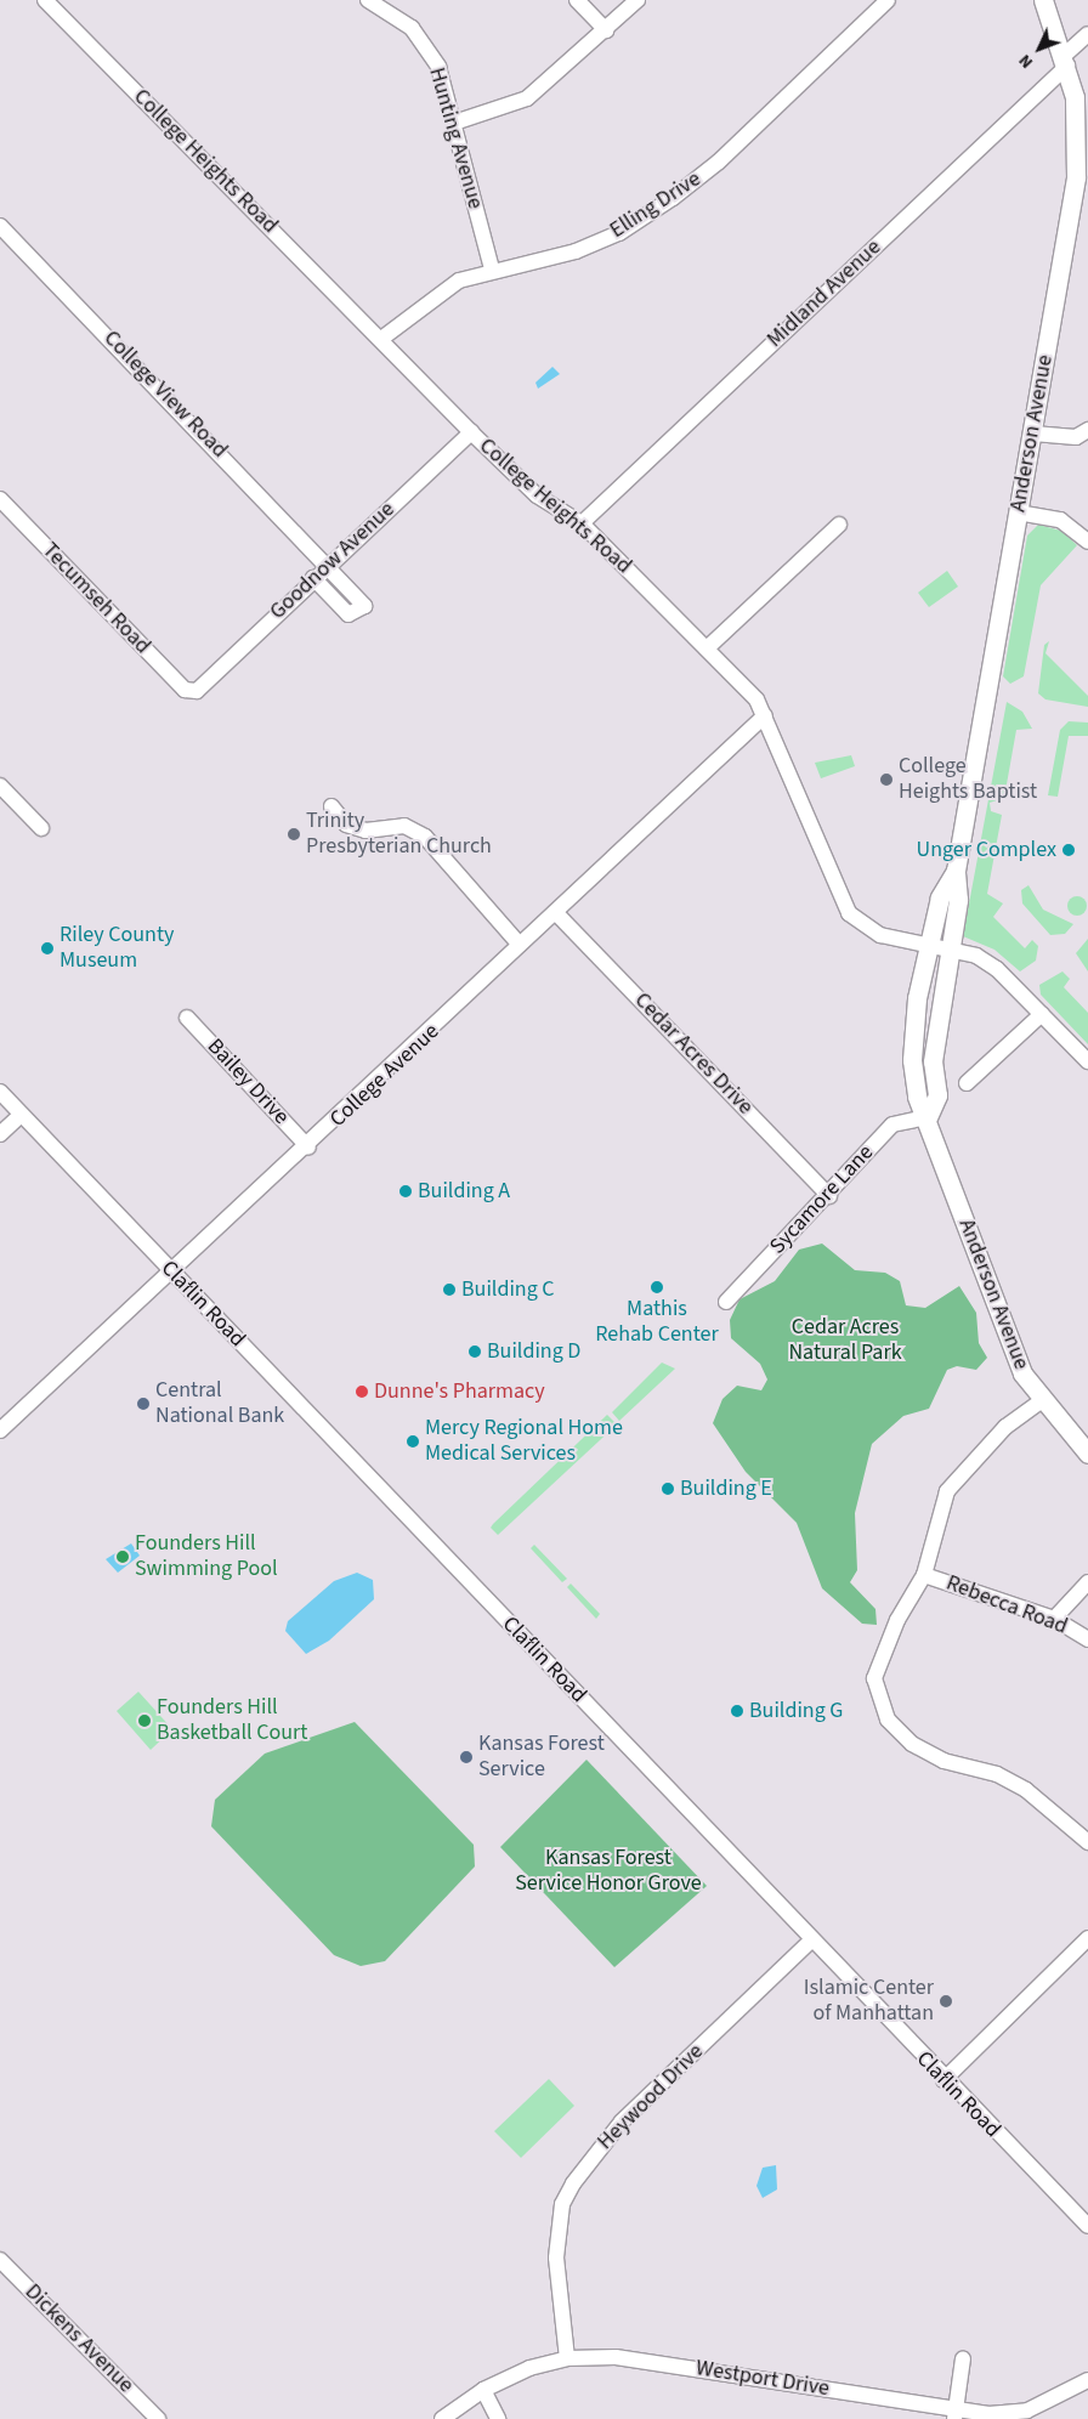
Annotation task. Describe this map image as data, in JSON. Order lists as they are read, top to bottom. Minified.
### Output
{"streets":{"main road":["Anderson Avenue"],"street":["Hunting Avenue","College Heights Road","Elling Drive","Midland Avenue","College View Road","Goodnow Avenue","Tecumseh Road","Cedar Acres Drive","College Avenue","Bailey Drive","Sycamore Lane","Claflin Road","Rebecca Road","Heywood Drive","Dickens Avenue","Westport Drive"]},"crossings":[["Hunting Avenue","Elling Drive"],["College Heights Road","Elling Drive"],["College Heights Road","Midland Avenue"],["College Heights Road","Anderson Avenue"],["College Heights Road","Goodnow Avenue"],["College Heights Road","College Avenue"],["Midland Avenue","Anderson Avenue"],["College View Road","Goodnow Avenue"],["Anderson Avenue","Sycamore Lane"],["Goodnow Avenue","Tecumseh Road"],["Cedar Acres Drive","College Avenue"],["Cedar Acres Drive","Sycamore Lane"],["College Avenue","Bailey Drive"],["College Avenue","Claflin Road"],["Claflin Road","Heywood Drive"],["Heywood Drive","Westport Drive"]],"parks":["Cedar Acres Natural Park","Kansas Forest Service Honor Grove"],"places":["College Heights Baptist","Trinity Presbyterian Church","Unger Complex","Riley County Museum","Building A","Mathis Rehab Center","Building C","Building D","Dunne's Pharmacy","Central National Bank","Mercy Regional Home Medical Services","Building E","Founders Hill Swimming Pool","Building G","Founders Hill Basketball Court","Kansas Forest Service","Islamic Center of Manhattan"],"north":"bottom left"}
